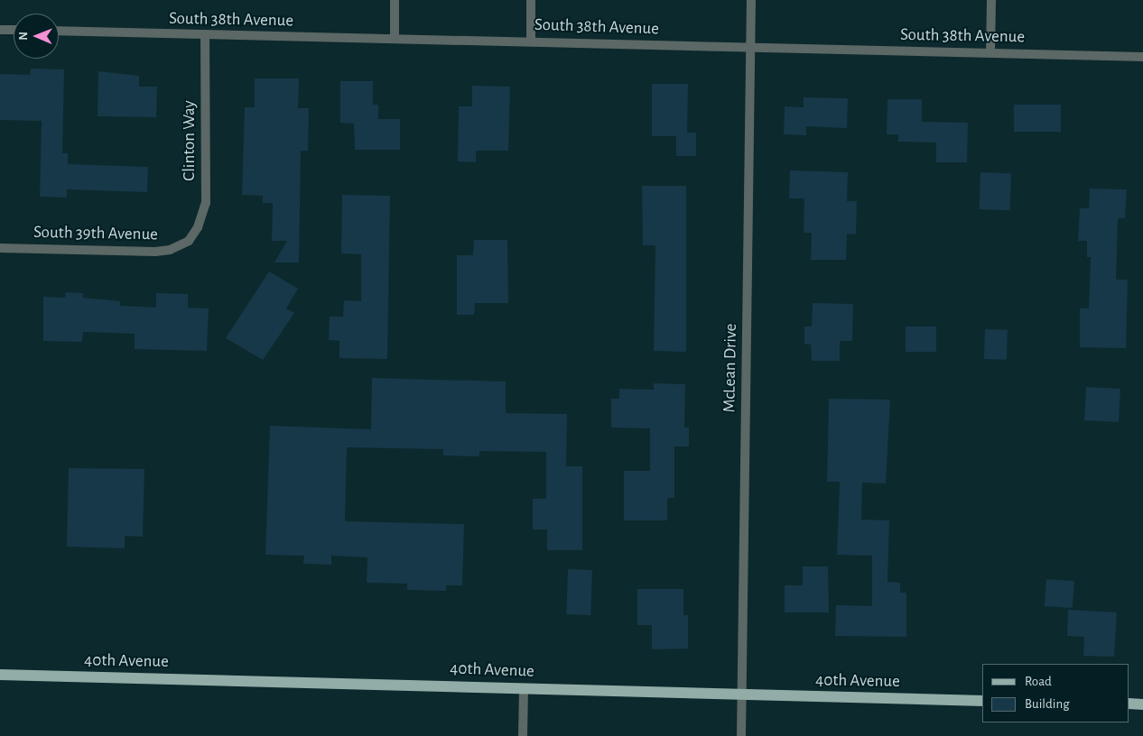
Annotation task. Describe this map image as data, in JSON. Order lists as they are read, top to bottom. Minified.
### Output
{"streets":{"main road":["40th Avenue"],"street":["South 38th Avenue","Clinton Way","South 39th Avenue","McLean Drive"]},"crossings":[["South 38th Avenue","Clinton Way"],["South 38th Avenue","McLean Drive"],["Clinton Way","South 39th Avenue"],["McLean Drive","40th Avenue"]],"legend":["Road","Building"],"north":"left"}
